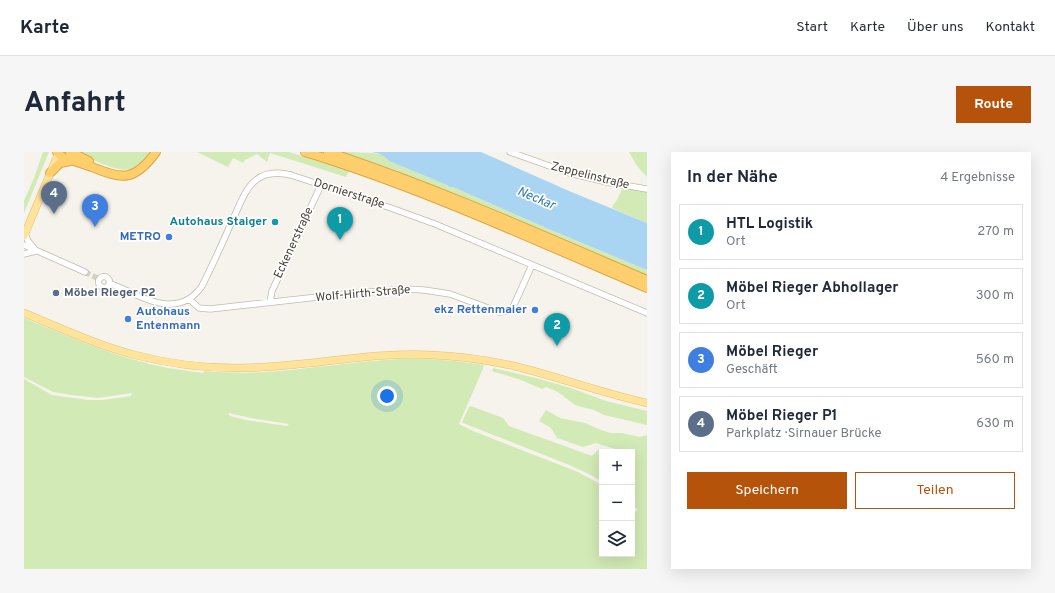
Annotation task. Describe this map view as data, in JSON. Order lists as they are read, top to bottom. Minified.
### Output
{"streets":{"street":["Zeppelinstraße","Dornierstraße","Eckenerstraße","Wolf-Hirth-Straße"]},"crossings":[["Dornierstraße","Eckenerstraße"],["Dornierstraße","Wolf-Hirth-Straße"],["Eckenerstraße","Wolf-Hirth-Straße"]],"water":["Neckar"],"places":["Autohaus Staiger","METRO","Möbel Rieger P2","ekz Rettenmaier","Autohaus Entenmann"],"page":{"header":"Karte","nav":["Start","Karte","Über uns","Kontakt"],"title":"Anfahrt","buttons":["Route",["Speichern","Teilen"]],"heading":["In der Nähe","4 Ergebnisse"],"pins":["4","3","1","2"],"list":[{"mark":"1","name":"HTL Logistik","note":"Ort","value":"270 m"},{"mark":"2","name":"Möbel Rieger Abhollager","note":"Ort","value":"300 m"},{"mark":"3","name":"Möbel Rieger","note":"Geschäft","value":"560 m"},{"mark":"4","name":"Möbel Rieger P1","note":"Parkplatz · Sirnauer Brücke","value":"630 m"}],"map_buttons":["+","−"]}}
